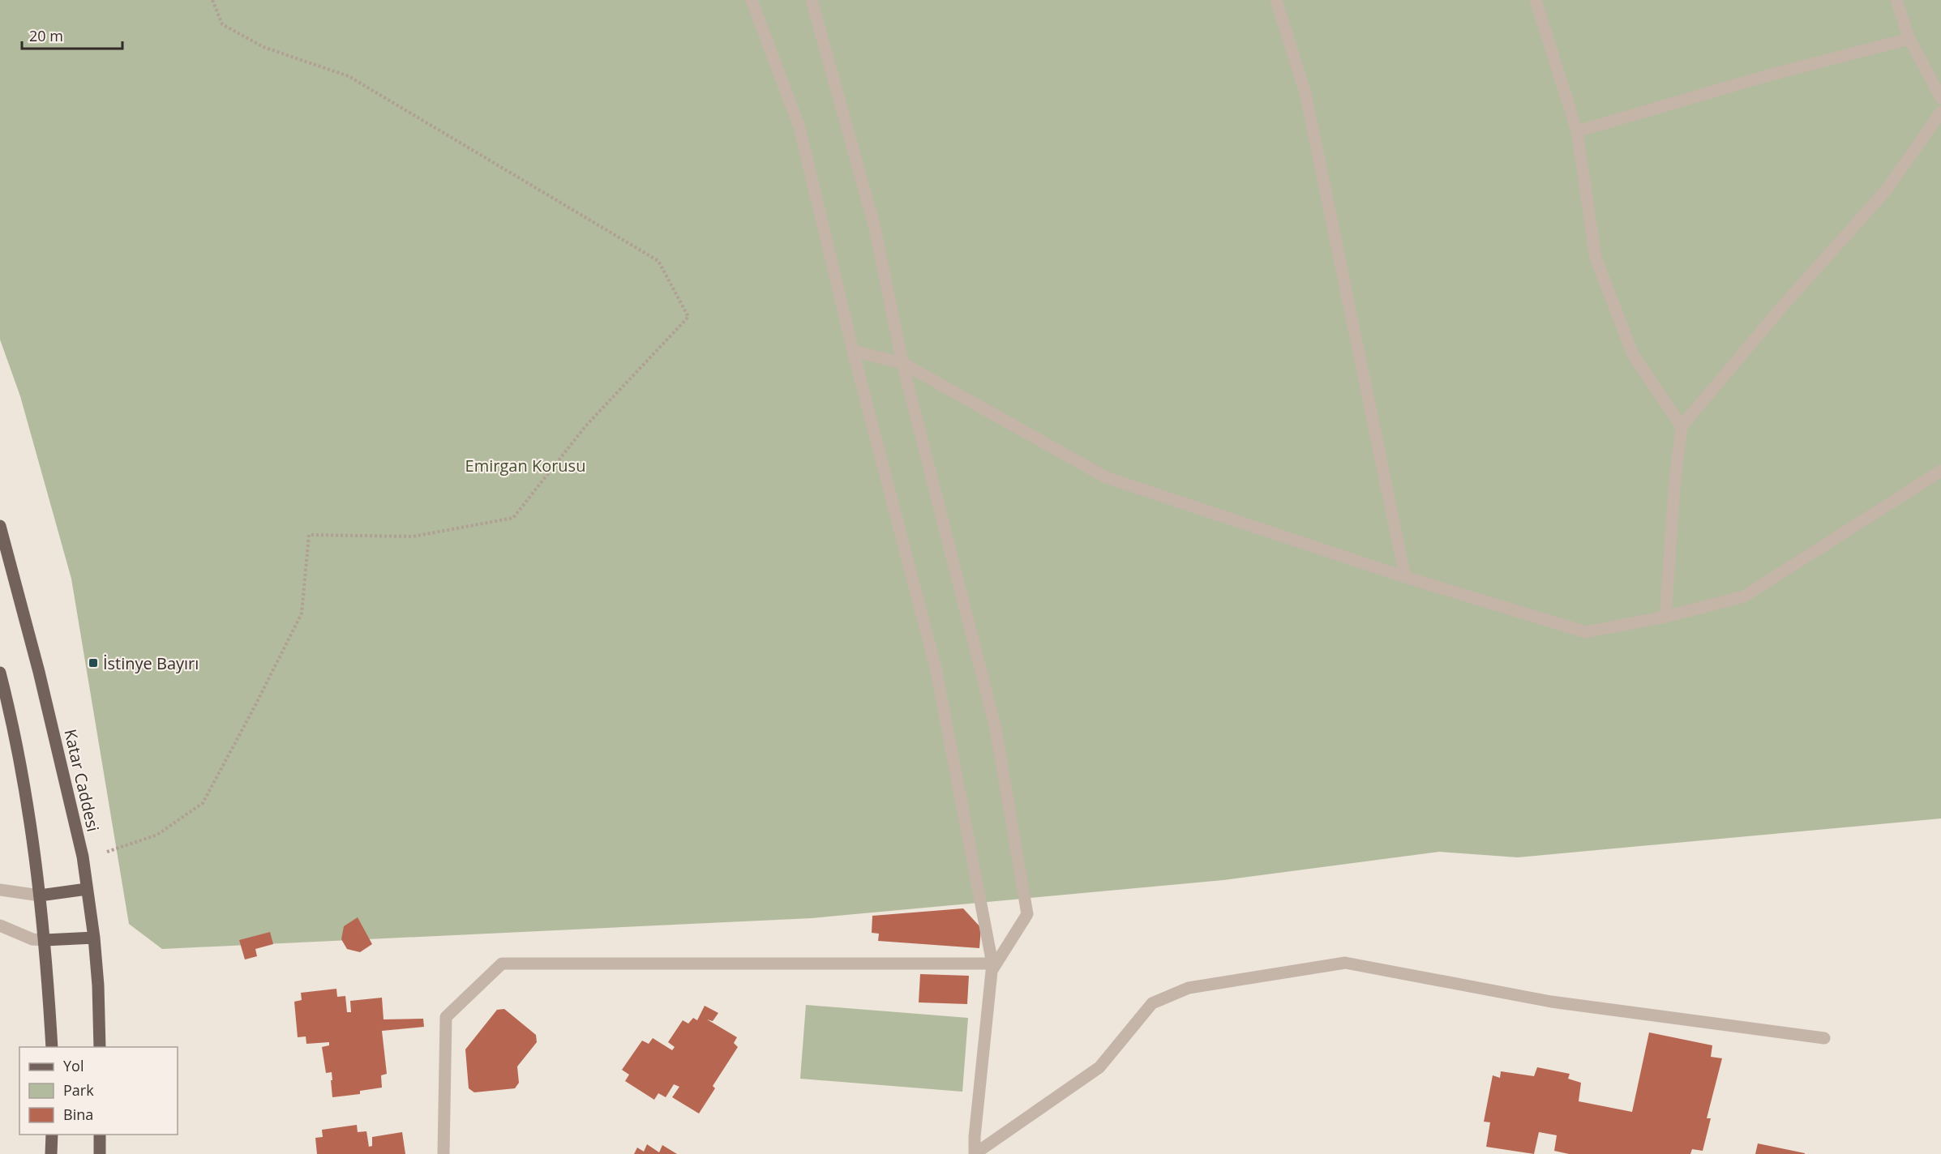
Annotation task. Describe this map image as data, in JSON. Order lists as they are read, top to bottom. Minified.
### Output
{"streets":{"main road":["Katar Caddesi"]},"parks":["Emirgan Korusu"],"places":{"transit":["İstinye Bayırı"]},"legend":["Yol","Park","Bina"],"scale_bar":"20 m"}
